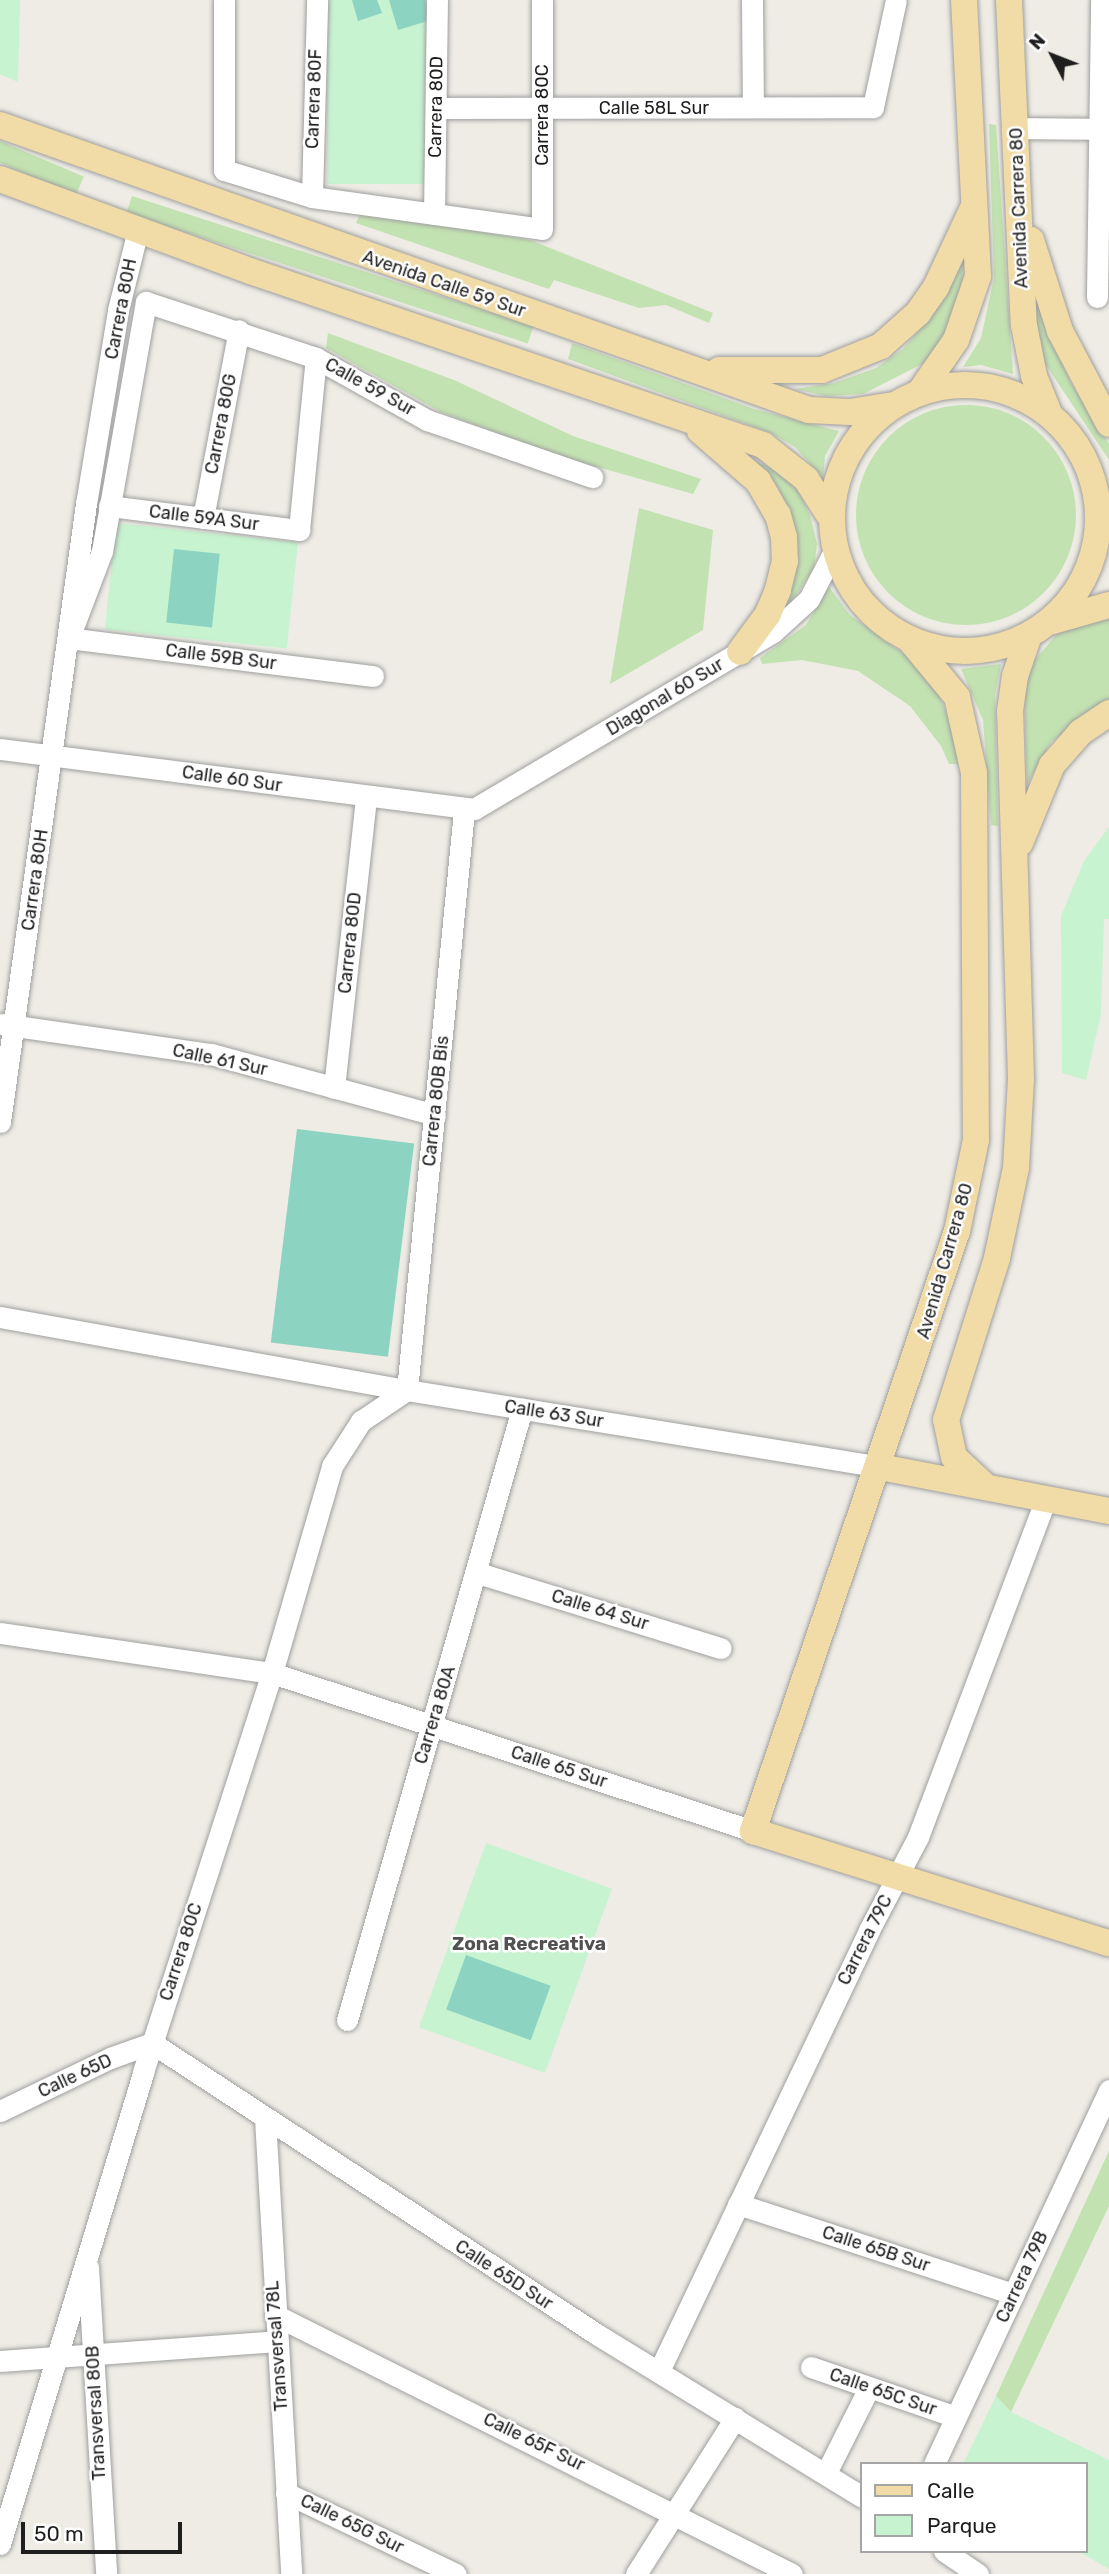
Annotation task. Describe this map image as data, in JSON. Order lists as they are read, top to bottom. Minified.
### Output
{"streets":{"main road":["Avenida Carrera 80","Avenida Calle 59 Sur","Calle 63 Sur","Calle 65 Sur"],"street":["Carrera 80F","Carrera 80D","Calle 58L Sur","Carrera 80C","Carrera 80H","Calle 59 Sur","Carrera 80G","Calle 59A Sur","Calle 59B Sur","Diagonal 60 Sur","Calle 60 Sur","Calle 61 Sur","Carrera 80B Bis","Calle 64 Sur","Carrera 80A","Carrera 79C","Calle 65D","Calle 65B Sur","Calle 65D Sur","Carrera 79B","Transversal 78L","Calle 65C Sur","Transversal 80B","Calle 65F Sur","Calle 65G Sur"]},"crossings":[["Carrera 80D","Calle 58L Sur"],["Carrera 80D","Carrera 80C"],["Carrera 80D","Calle 60 Sur"],["Carrera 80D","Calle 61 Sur"],["Calle 58L Sur","Carrera 80C"],["Carrera 80C","Carrera 80B Bis"],["Carrera 80C","Calle 63 Sur"],["Carrera 80C","Calle 65 Sur"],["Carrera 80C","Calle 65D"],["Carrera 80C","Calle 65D Sur"],["Carrera 80C","Transversal 80B"],["Avenida Carrera 80","Calle 63 Sur"],["Avenida Carrera 80","Calle 65 Sur"],["Carrera 80H","Calle 59 Sur"],["Carrera 80H","Calle 59A Sur"],["Carrera 80H","Calle 59B Sur"],["Carrera 80H","Calle 60 Sur"],["Carrera 80H","Calle 61 Sur"],["Calle 59 Sur","Carrera 80G"],["Calle 59 Sur","Calle 59A Sur"],["Carrera 80G","Calle 59A Sur"],["Diagonal 60 Sur","Calle 60 Sur"],["Diagonal 60 Sur","Carrera 80B Bis"],["Calle 60 Sur","Carrera 80B Bis"],["Calle 61 Sur","Carrera 80B Bis"],["Carrera 80B Bis","Calle 63 Sur"],["Calle 63 Sur","Carrera 80A"],["Calle 63 Sur","Carrera 79C"],["Calle 64 Sur","Carrera 80A"],["Carrera 80A","Calle 65 Sur"],["Calle 65 Sur","Carrera 79C"],["Carrera 79C","Calle 65B Sur"],["Carrera 79C","Calle 65D Sur"],["Calle 65D","Calle 65D Sur"],["Calle 65B Sur","Carrera 79B"],["Calle 65D Sur","Transversal 78L"],["Carrera 79B","Calle 65C Sur"],["Transversal 78L","Calle 65F Sur"],["Transversal 78L","Calle 65G Sur"]],"districts":["Zona Recreativa"],"legend":["Calle","Parque"],"scale_bar":"50 m","north":"top left"}
